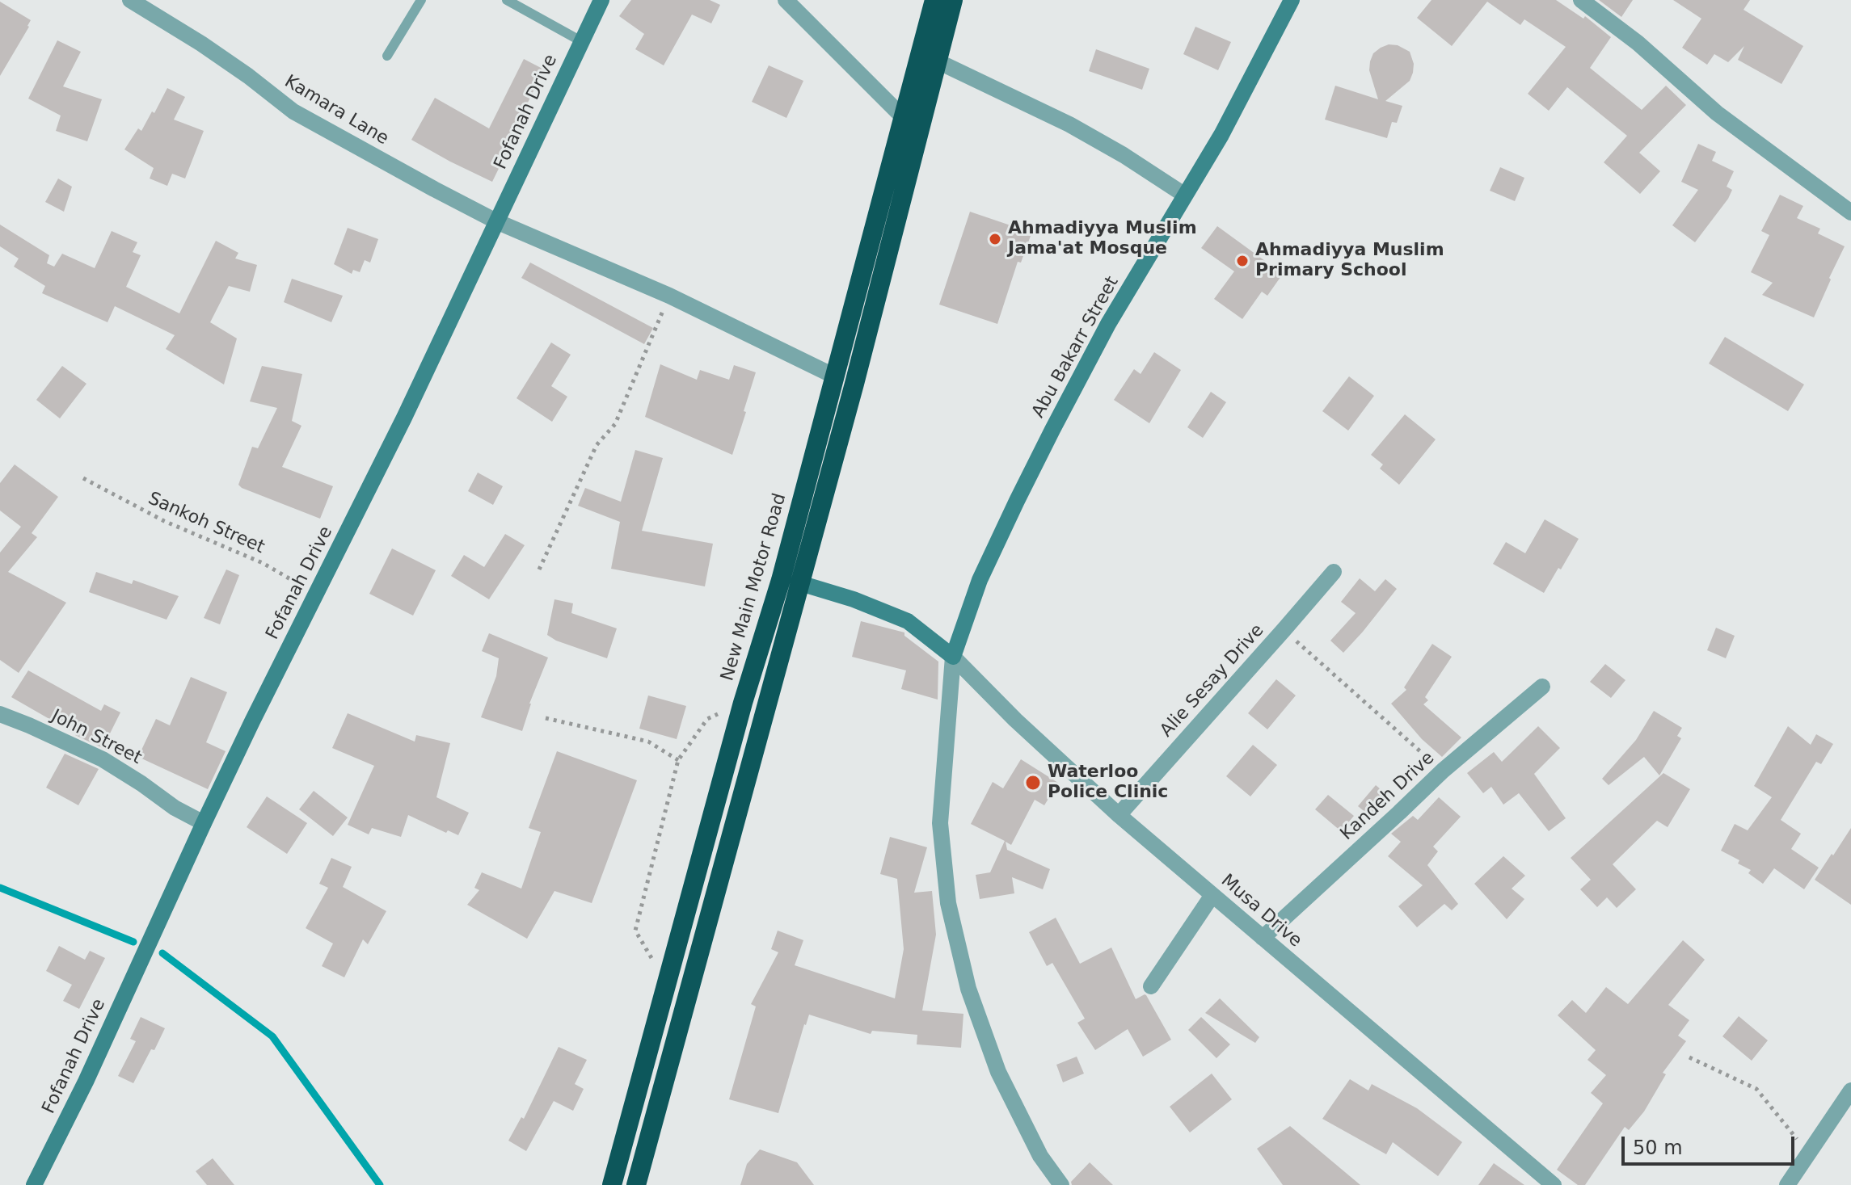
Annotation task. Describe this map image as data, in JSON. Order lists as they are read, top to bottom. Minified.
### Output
{"streets":{"highway":["New Main Motor Road"],"street":["Kamara Lane","Fofanah Drive","Abu Bakarr Street","Alie Sesay Drive","John Street","Kandeh Drive","Musa Drive"],"path":["Sankoh Street"]},"crossings":[["Kamara Lane","Fofanah Drive"],["Kamara Lane","New Main Motor Road"],["Fofanah Drive","Sankoh Street"],["Fofanah Drive","John Street"],["Abu Bakarr Street","Musa Drive"],["Alie Sesay Drive","Musa Drive"],["Kandeh Drive","Musa Drive"]],"places":["Ahmadiyya Muslim Jama'at Mosque","Ahmadiyya Muslim Primary School","Waterloo Police Clinic"],"scale_bar":"50 m"}
